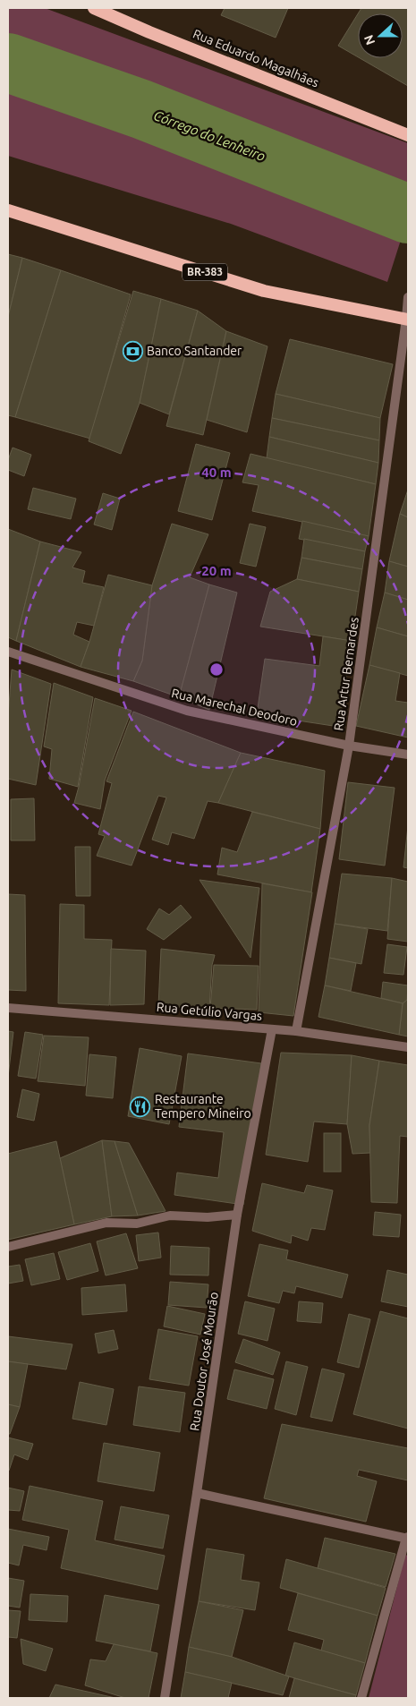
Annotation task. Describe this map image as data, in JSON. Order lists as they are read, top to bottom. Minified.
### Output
{"streets":{"highway":["Rua Eduardo Magalhães","BR-383"],"street":["Rua Artur Bernardes","Rua Marechal Deodoro","Rua Getúlio Vargas","Rua Doutor José Mourão"]},"crossings":[["BR-383","Rua Artur Bernardes"],["Rua Artur Bernardes","Rua Marechal Deodoro"],["Rua Artur Bernardes","Rua Getúlio Vargas"],["Rua Getúlio Vargas","Rua Doutor José Mourão"]],"water":["Córrego do Lenheiro"],"places":{"bank":["Banco Santander"],"restaurant":["Restaurante Tempero Mineiro"]},"north":"left","rings":["40 m","20 m"]}
